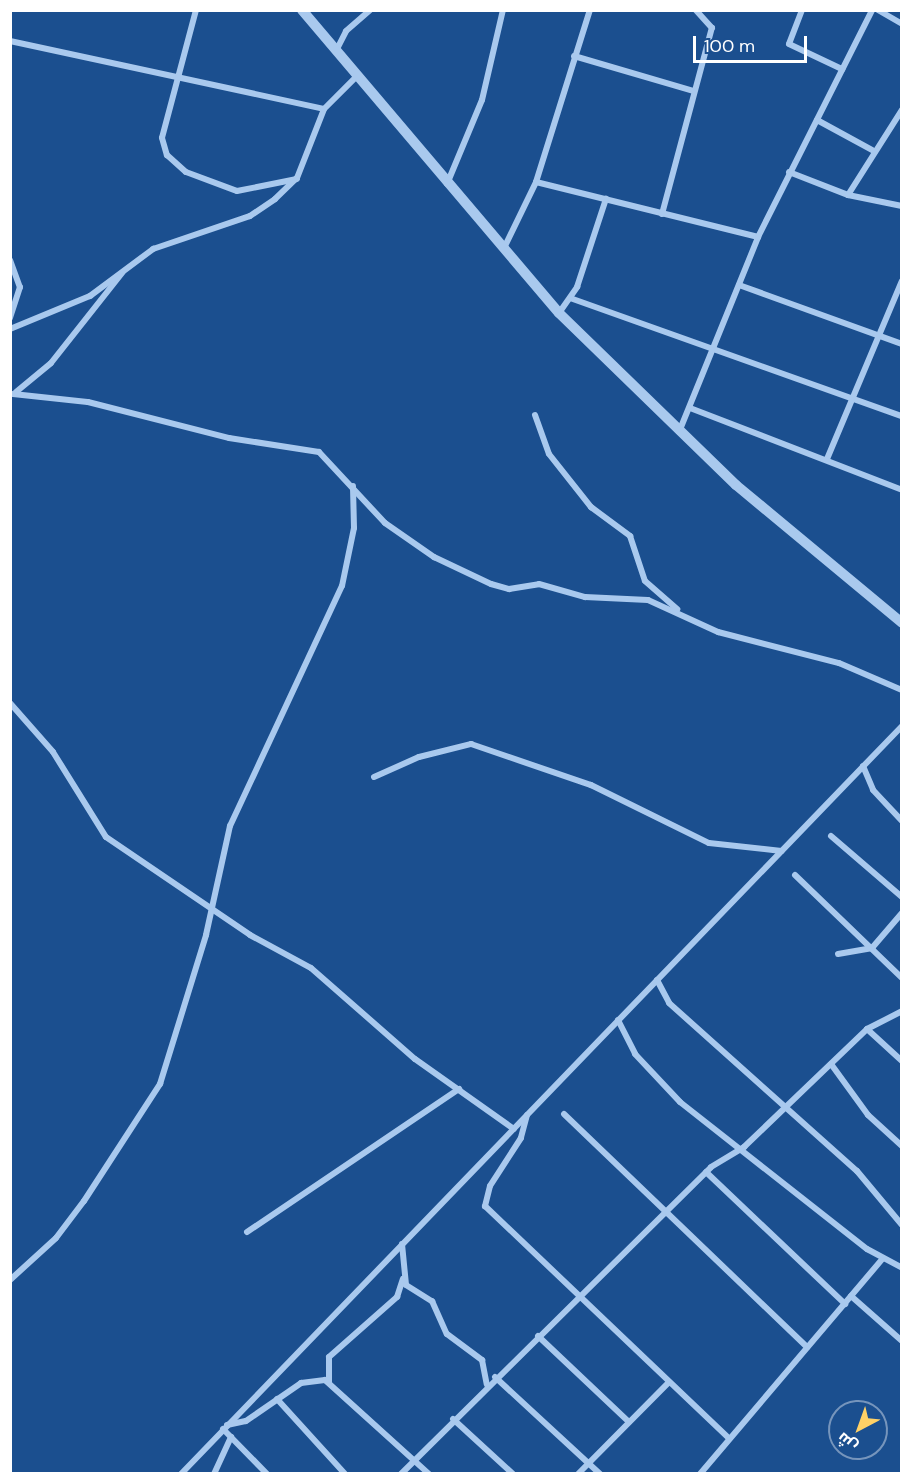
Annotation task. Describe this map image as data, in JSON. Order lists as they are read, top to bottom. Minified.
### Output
{"scale_bar":"100 m","north":"bottom left"}
